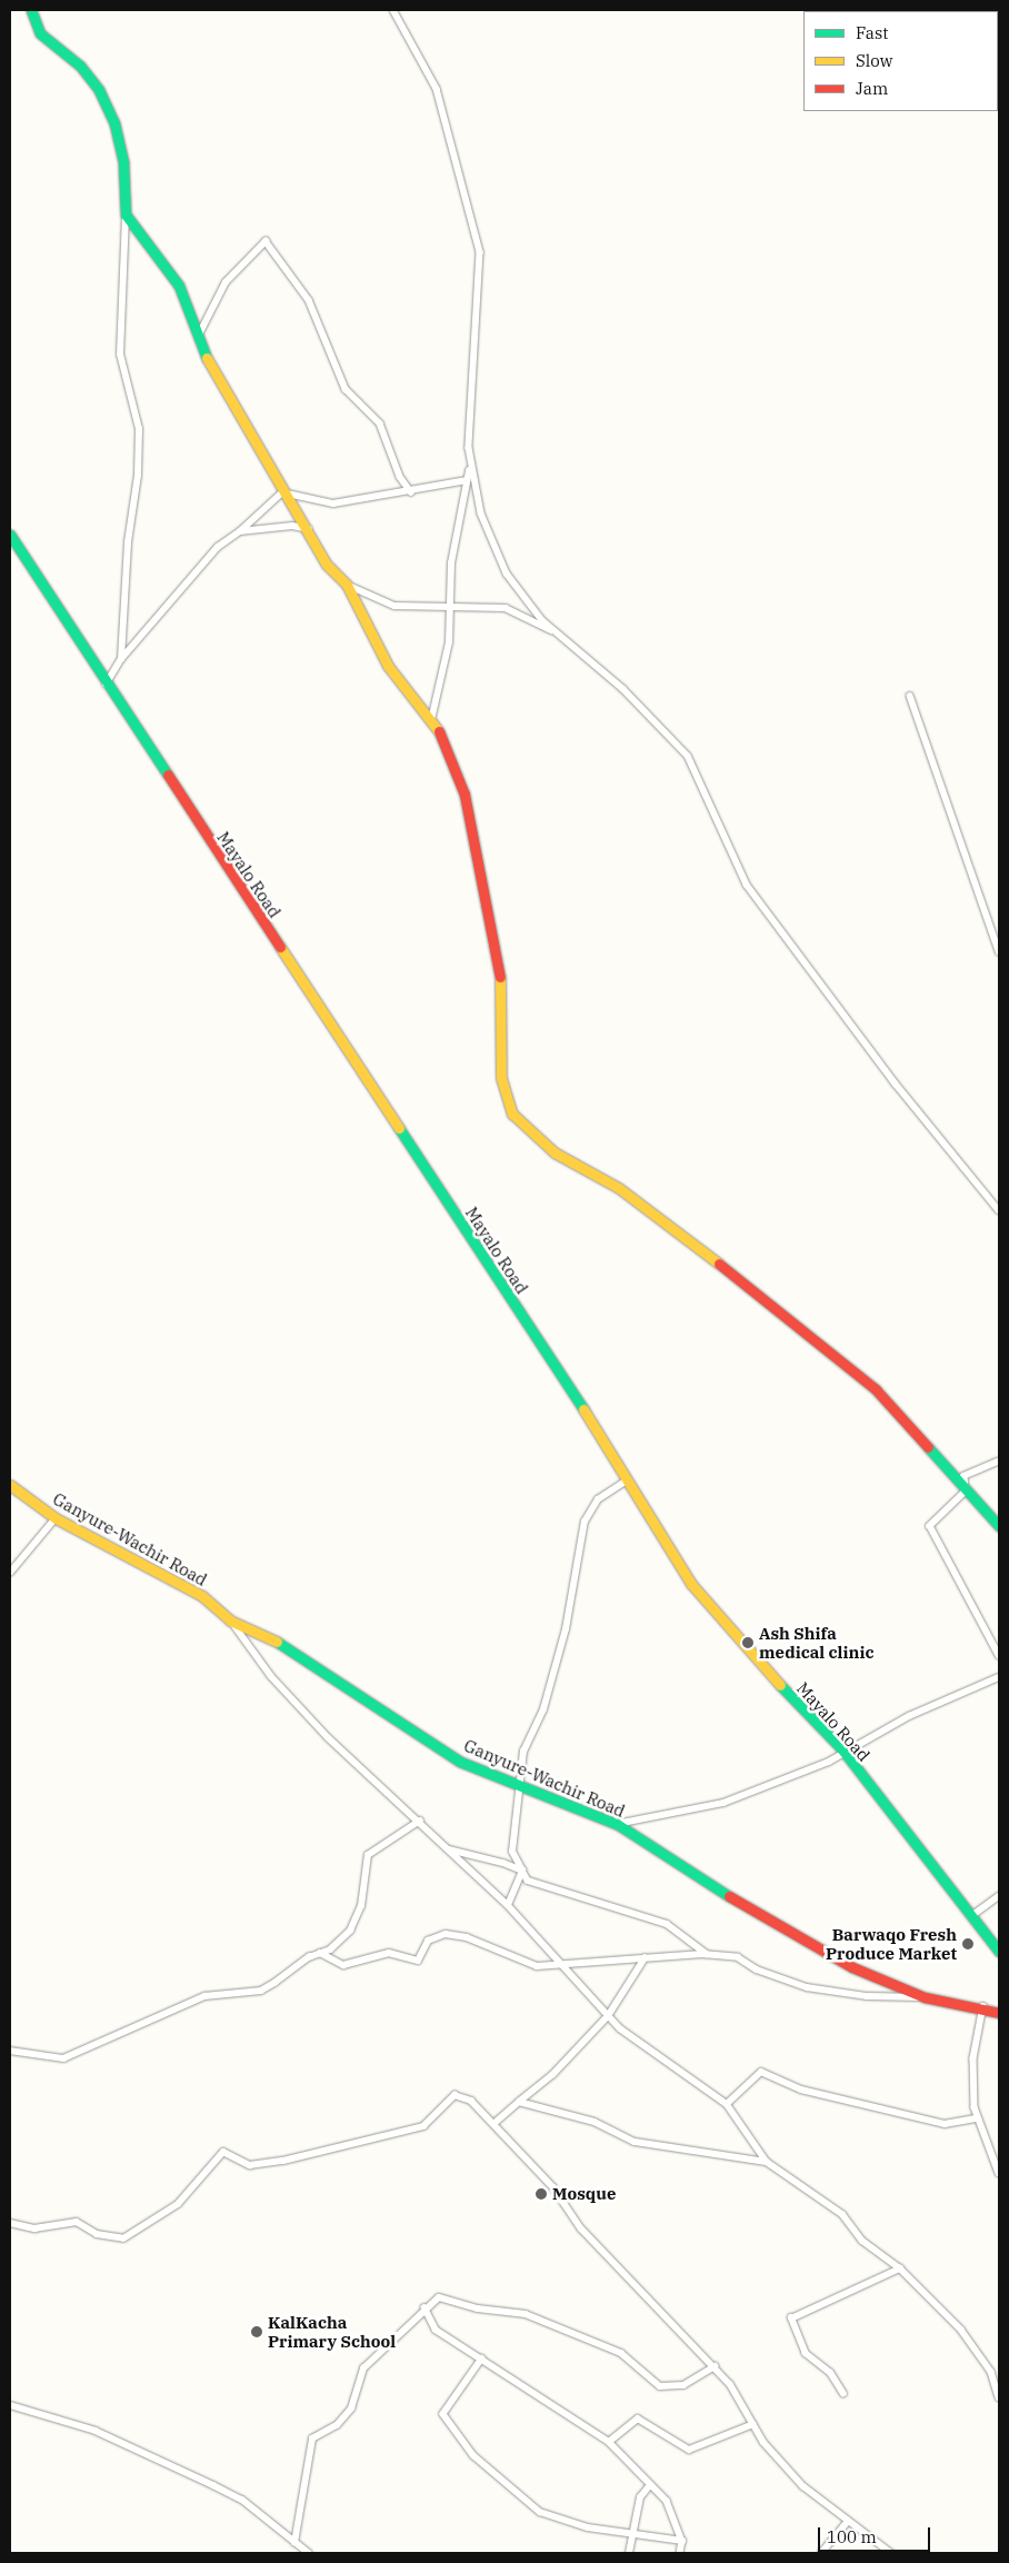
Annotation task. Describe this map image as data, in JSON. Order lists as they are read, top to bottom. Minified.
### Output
{"streets":{"street":["Mayalo Road","Ganyure-Wachir Road"]},"places":["Ash Shifa medical clinic","Barwaqo Fresh Produce Market","Mosque","KalKacha Primary School"],"legend":["Fast","Slow","Jam"],"scale_bar":"100 m"}
